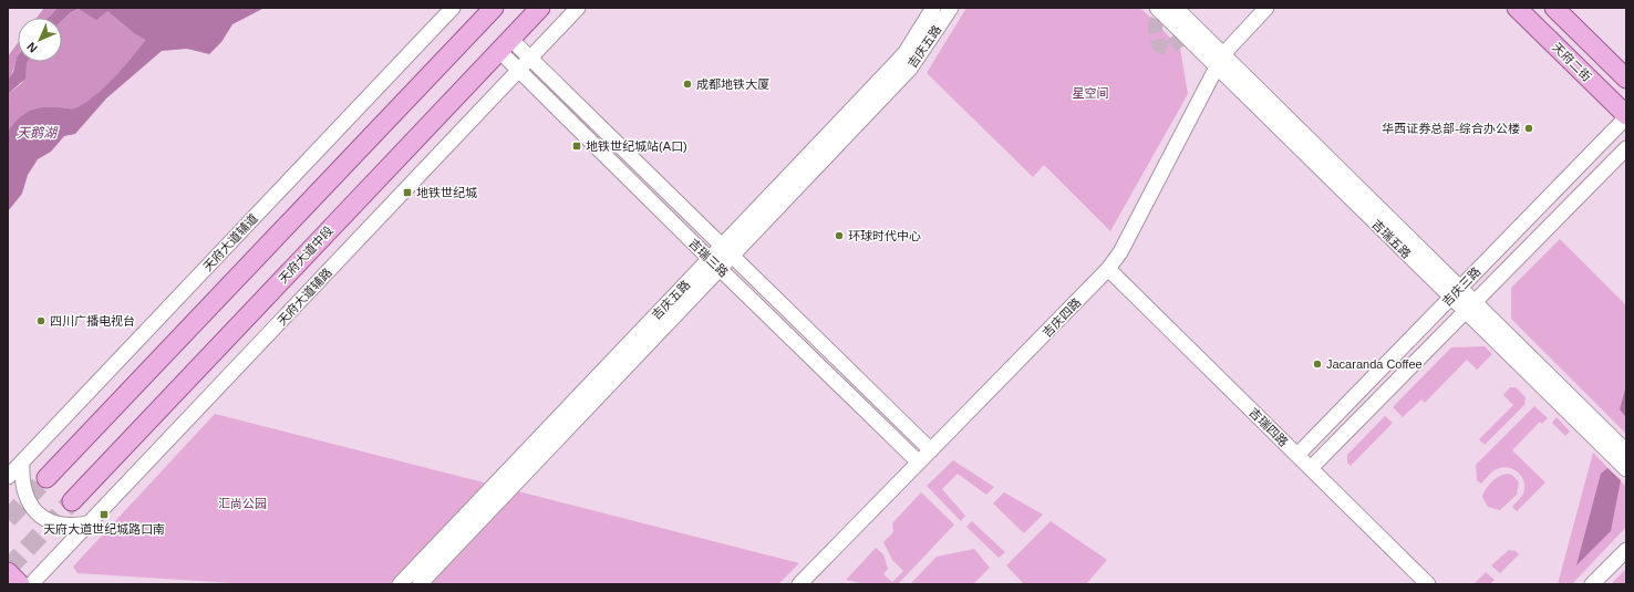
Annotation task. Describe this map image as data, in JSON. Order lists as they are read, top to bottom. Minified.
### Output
{"streets":{"main road":["天府二街","天府大道中段"],"street":["吉庆五路","吉瑞五路","天府大道辅道","吉瑞三路","吉庆三路","天府大道辅路","吉庆四路","吉瑞四路"]},"crossings":[["吉庆五路","吉瑞三路"],["天府二街","吉庆三路"],["吉瑞五路","吉庆三路"],["吉瑞五路","吉庆四路"],["天府大道中段","吉瑞三路"],["吉瑞三路","天府大道辅路"],["吉瑞三路","吉庆四路"],["吉庆三路","吉瑞四路"],["吉庆四路","吉瑞四路"]],"water":["天鹅湖"],"parks":["星空间","汇尚公园"],"places":{"other":["成都地铁大厦","华西证券总部-综合办公楼","环球时代中心","四川广播电视台","Jacaranda Coffee"],"transit":["地铁世纪城站(A口)","地铁世纪城","天府大道世纪城路口南"]},"north":"bottom left"}
